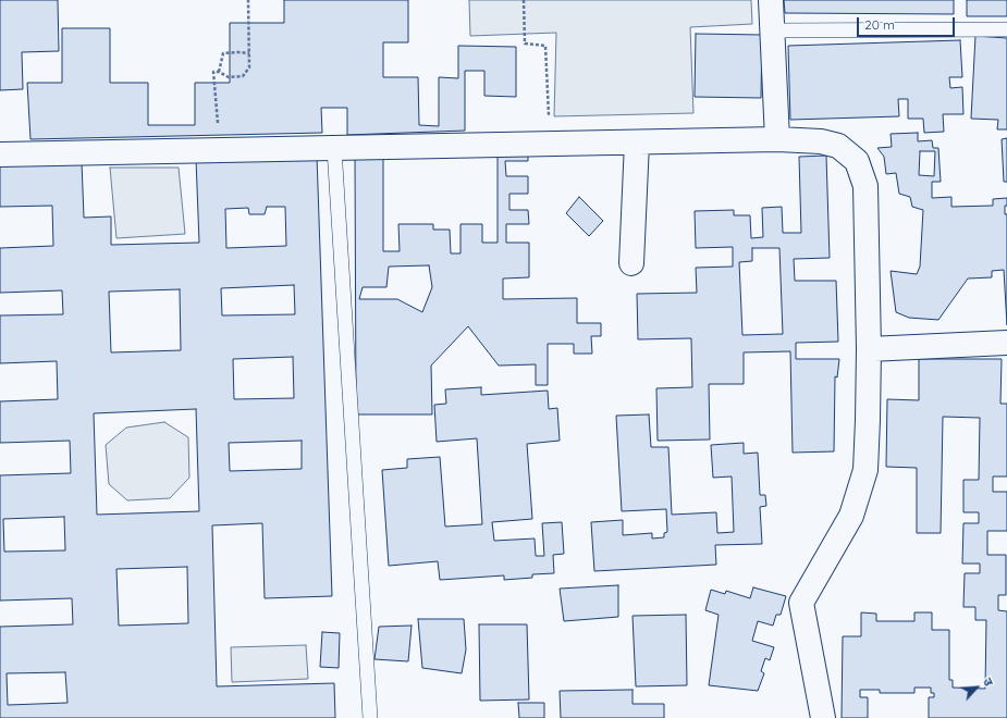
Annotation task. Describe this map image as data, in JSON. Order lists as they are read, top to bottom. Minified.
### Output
{"scale_bar":"20 m","north":"top right"}
